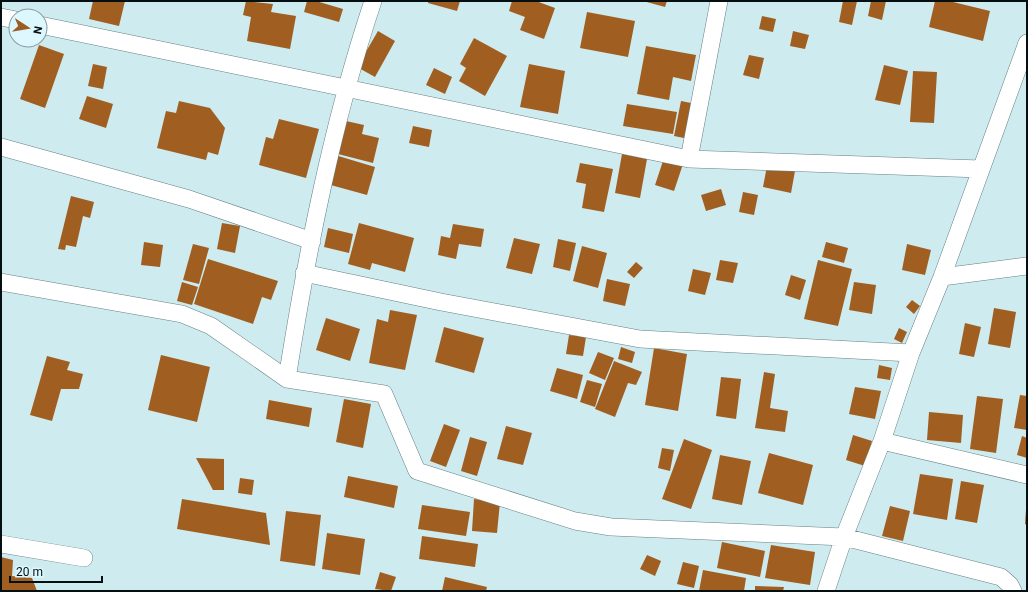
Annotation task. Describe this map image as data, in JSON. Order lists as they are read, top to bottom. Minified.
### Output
{"scale_bar":"20 m","north":"right"}
